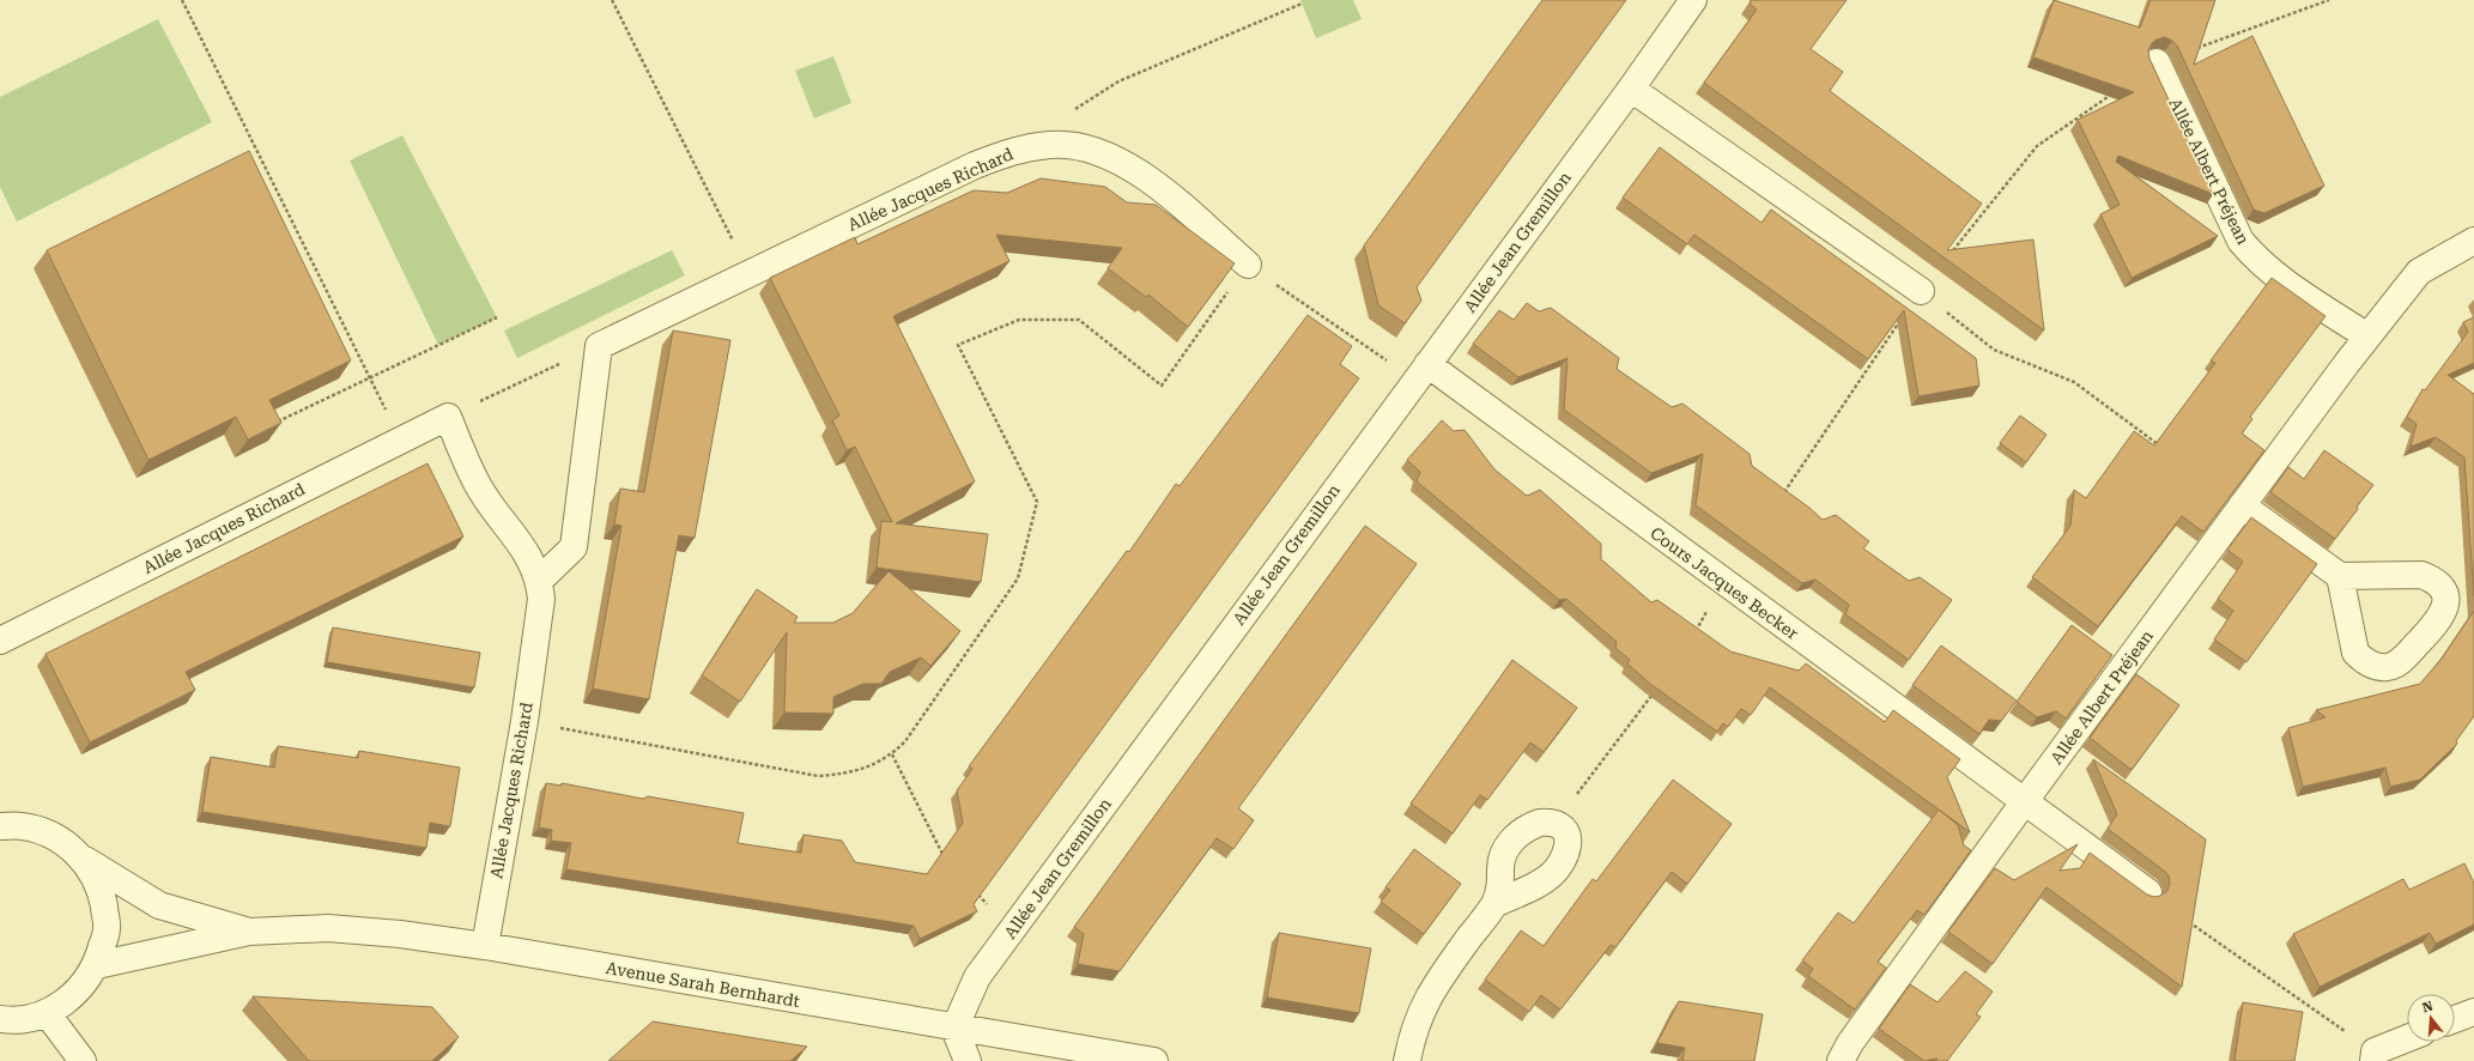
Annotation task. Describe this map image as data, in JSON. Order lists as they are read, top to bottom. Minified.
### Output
{"streets":{"street":["Allée Albert Préjean","Allée Jacques Richard","Allée Jean Gremillon","Cours Jacques Becker","Avenue Sarah Bernhardt"]},"crossings":[["Allée Albert Préjean","Cours Jacques Becker"],["Allée Jacques Richard","Avenue Sarah Bernhardt"],["Allée Jean Gremillon","Cours Jacques Becker"],["Allée Jean Gremillon","Avenue Sarah Bernhardt"]],"north":"top"}
